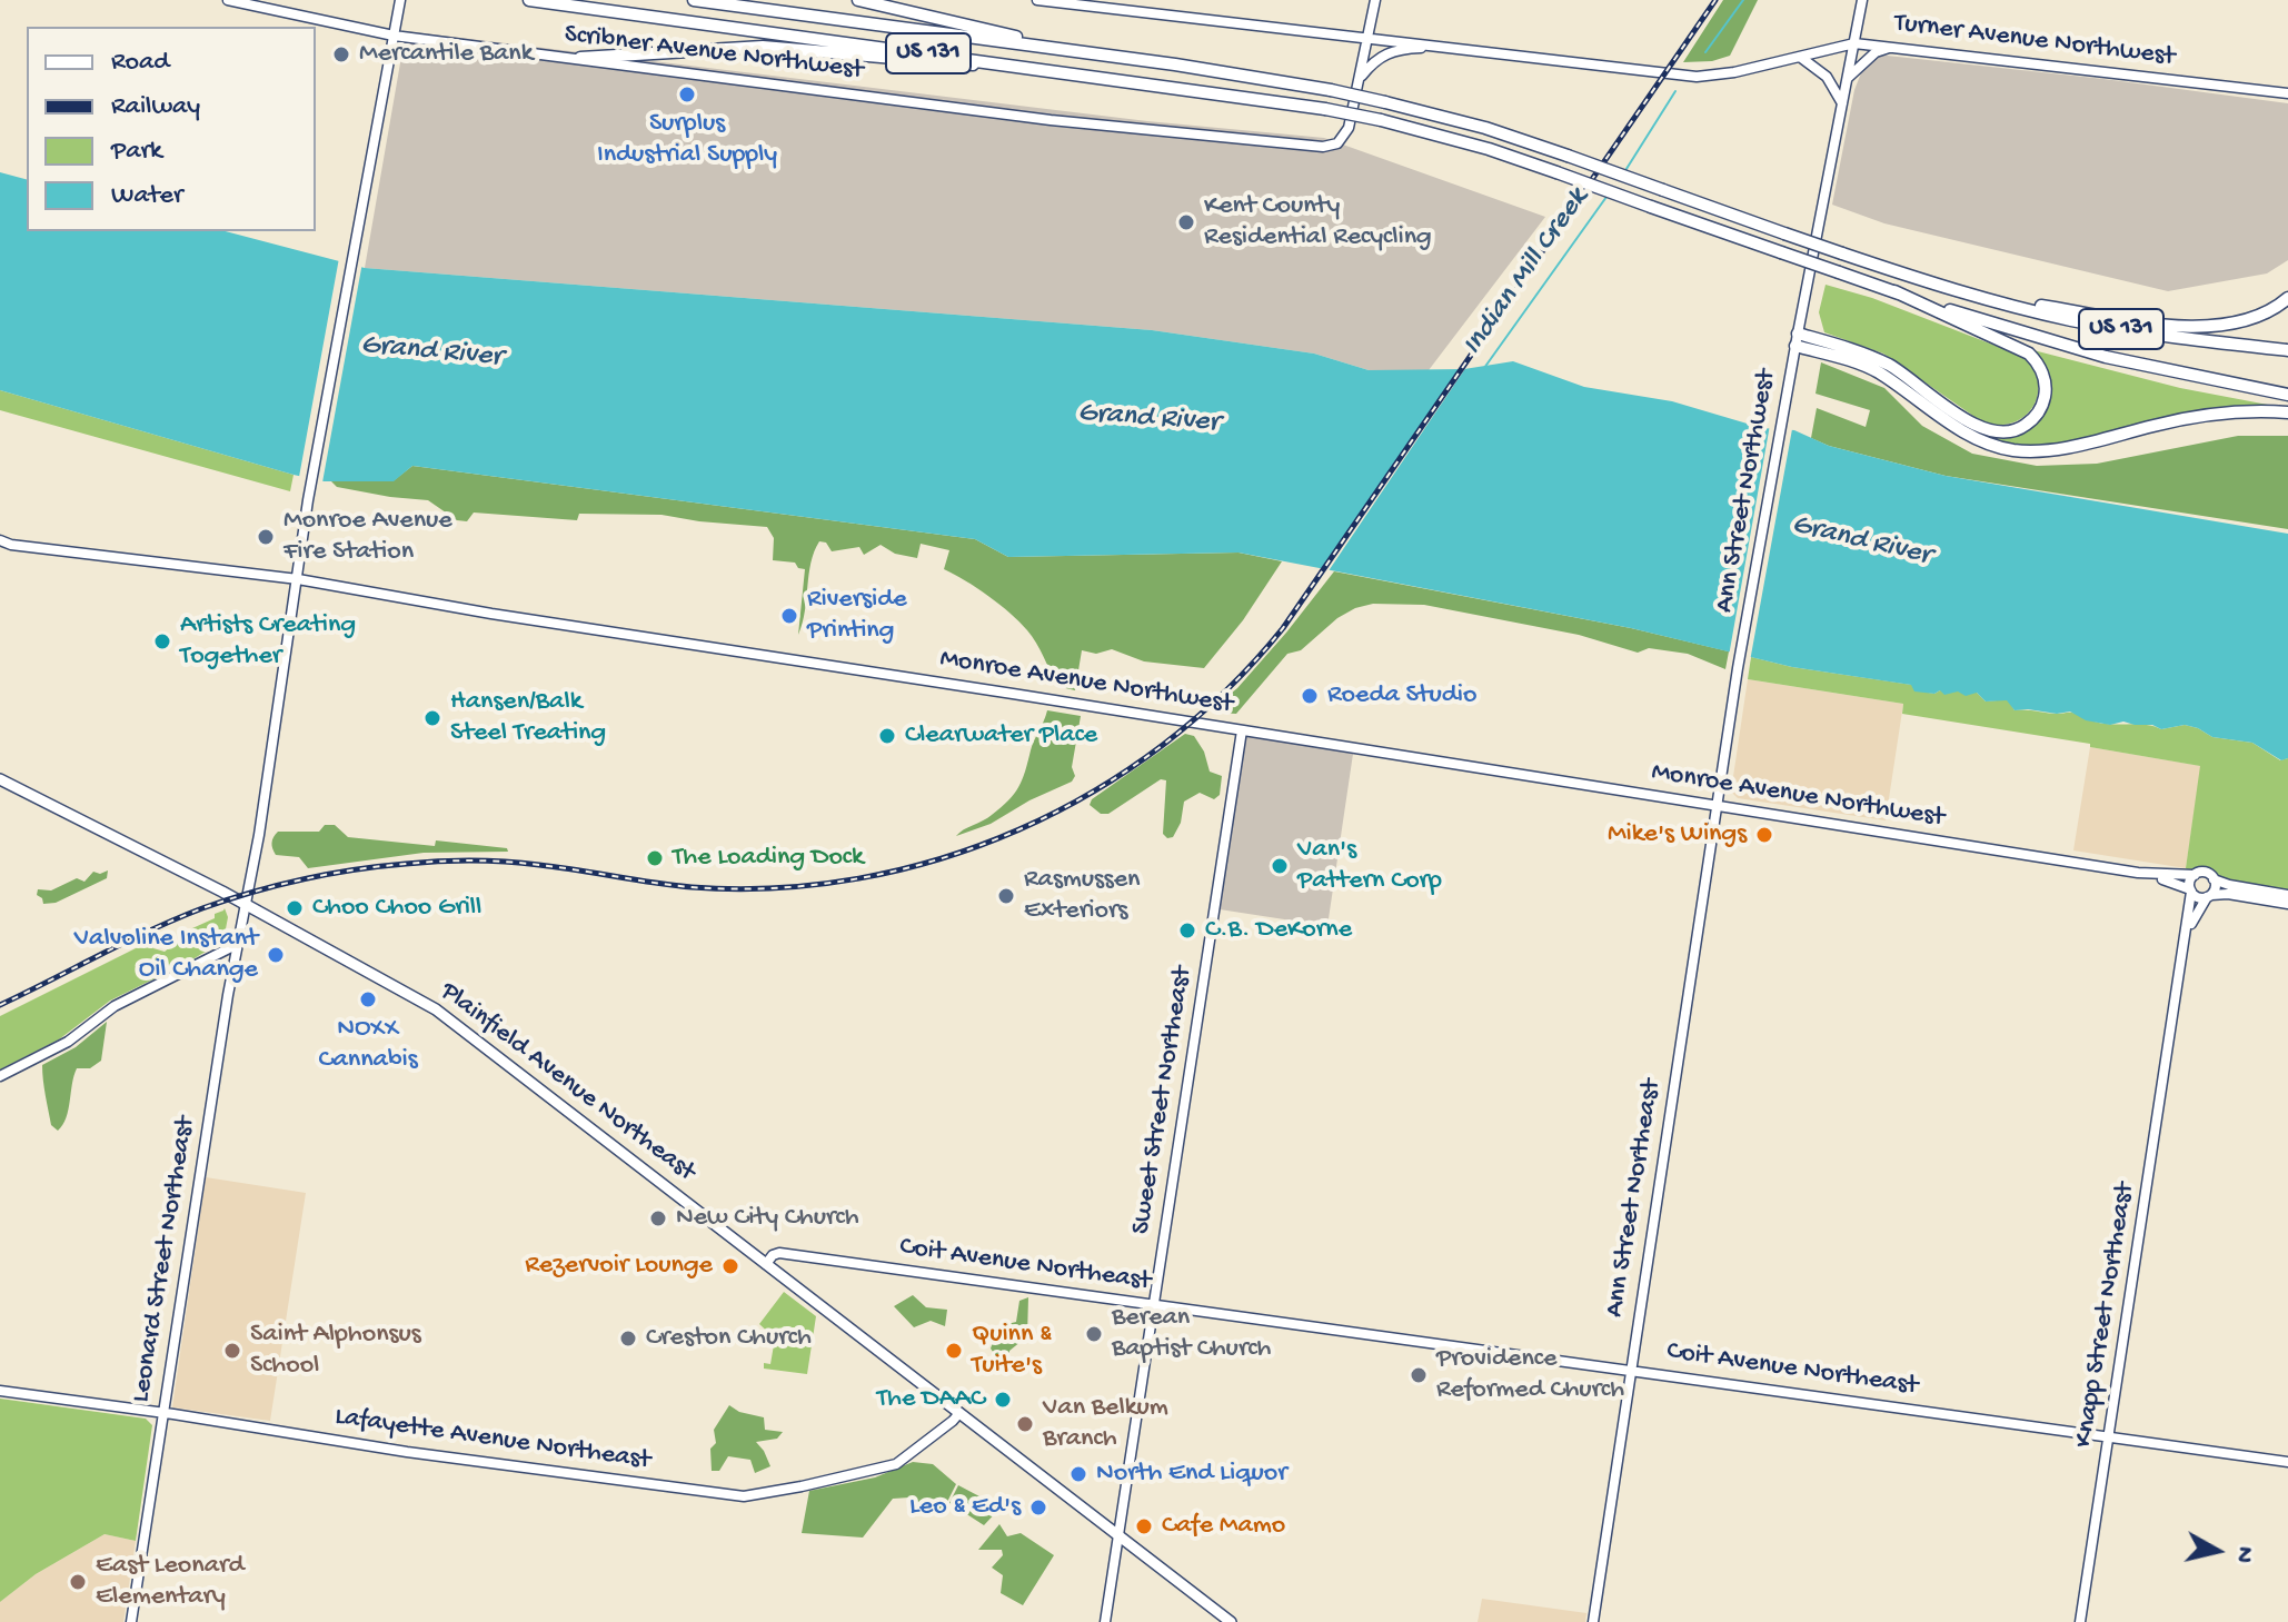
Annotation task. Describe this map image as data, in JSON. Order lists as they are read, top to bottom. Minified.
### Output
{"streets":{"highway":["US 131"],"main road":["Plainfield Avenue Northeast"],"street":["Turner Avenue Northwest","Scribner Avenue Northwest","Ann Street Northwest","Monroe Avenue Northwest","Sweet Street Northeast","Ann Street Northeast","Leonard Street Northeast","Coit Avenue Northeast","Knapp Street Northeast","Lafayette Avenue Northeast"]},"crossings":[["Turner Avenue Northwest","Ann Street Northwest"],["Scribner Avenue Northwest","Leonard Street Northeast"],["Ann Street Northwest","Monroe Avenue Northwest"],["Ann Street Northwest","Ann Street Northeast"],["Monroe Avenue Northwest","Sweet Street Northeast"],["Monroe Avenue Northwest","Leonard Street Northeast"],["Monroe Avenue Northwest","Knapp Street Northeast"],["Plainfield Avenue Northeast","Sweet Street Northeast"],["Plainfield Avenue Northeast","Leonard Street Northeast"],["Plainfield Avenue Northeast","Coit Avenue Northeast"],["Plainfield Avenue Northeast","Lafayette Avenue Northeast"],["Sweet Street Northeast","Coit Avenue Northeast"],["Ann Street Northeast","Coit Avenue Northeast"],["Leonard Street Northeast","Lafayette Avenue Northeast"],["Coit Avenue Northeast","Knapp Street Northeast"]],"water":["Indian Mill Creek","Grand River"],"places":["Mercantile Bank","Surplus Industrial Supply","Kent County Residential Recycling","Monroe Avenue Fire Station","Riverside Printing","Artists Creating Together","Roeda Studio","Hansen/Balk Steel Treating","Clearwater Place","Mike's Wings","The Loading Dock","Van's Pattern Corp","Rasmussen Exteriors","Choo Choo Grill","C.B. DeKorne","Valvoline Instant Oil Change","NOXX Cannabis","New City Church","Rezervoir Lounge","Berean Baptist Church","Creston Church","Saint Alphonsus School","Quinn & Tuite's","Providence Reformed Church","The DAAC","Van Belkum Branch","North End Liquor","Leo & Ed's","Cafe Mamo","East Leonard Elementary"],"legend":["Road","Railway","Park","Water"],"north":"right"}
